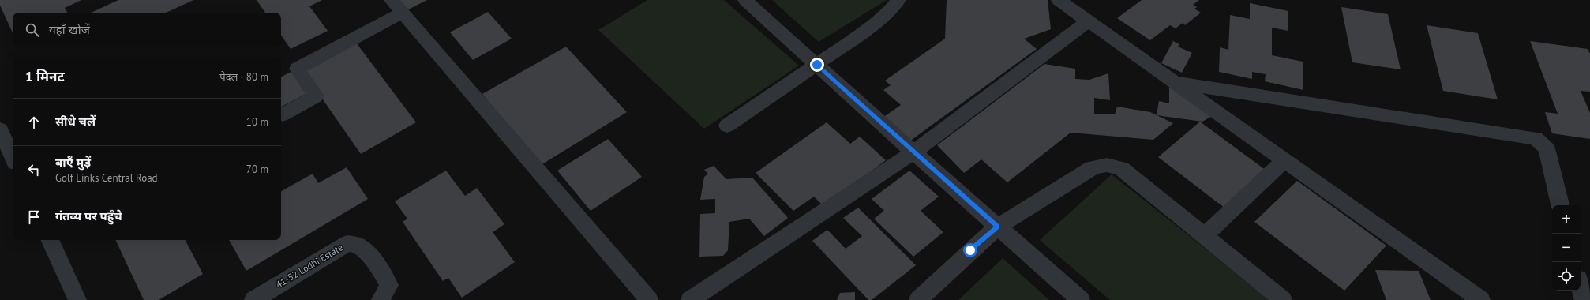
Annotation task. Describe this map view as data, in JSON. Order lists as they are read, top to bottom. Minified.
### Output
{"streets":{"street":["41-52 Lodhi Estate"]},"page":{"search":"यहाँ खोजें","heading":["1 मिनट","पैदल · 80 m"],"list":[["सीधे चलें","10 m"],["बाएँ मुड़ें","Golf Links Central Road","70 m"],"गंतव्य पर पहुँचे"],"map_buttons":["+","−"]}}
